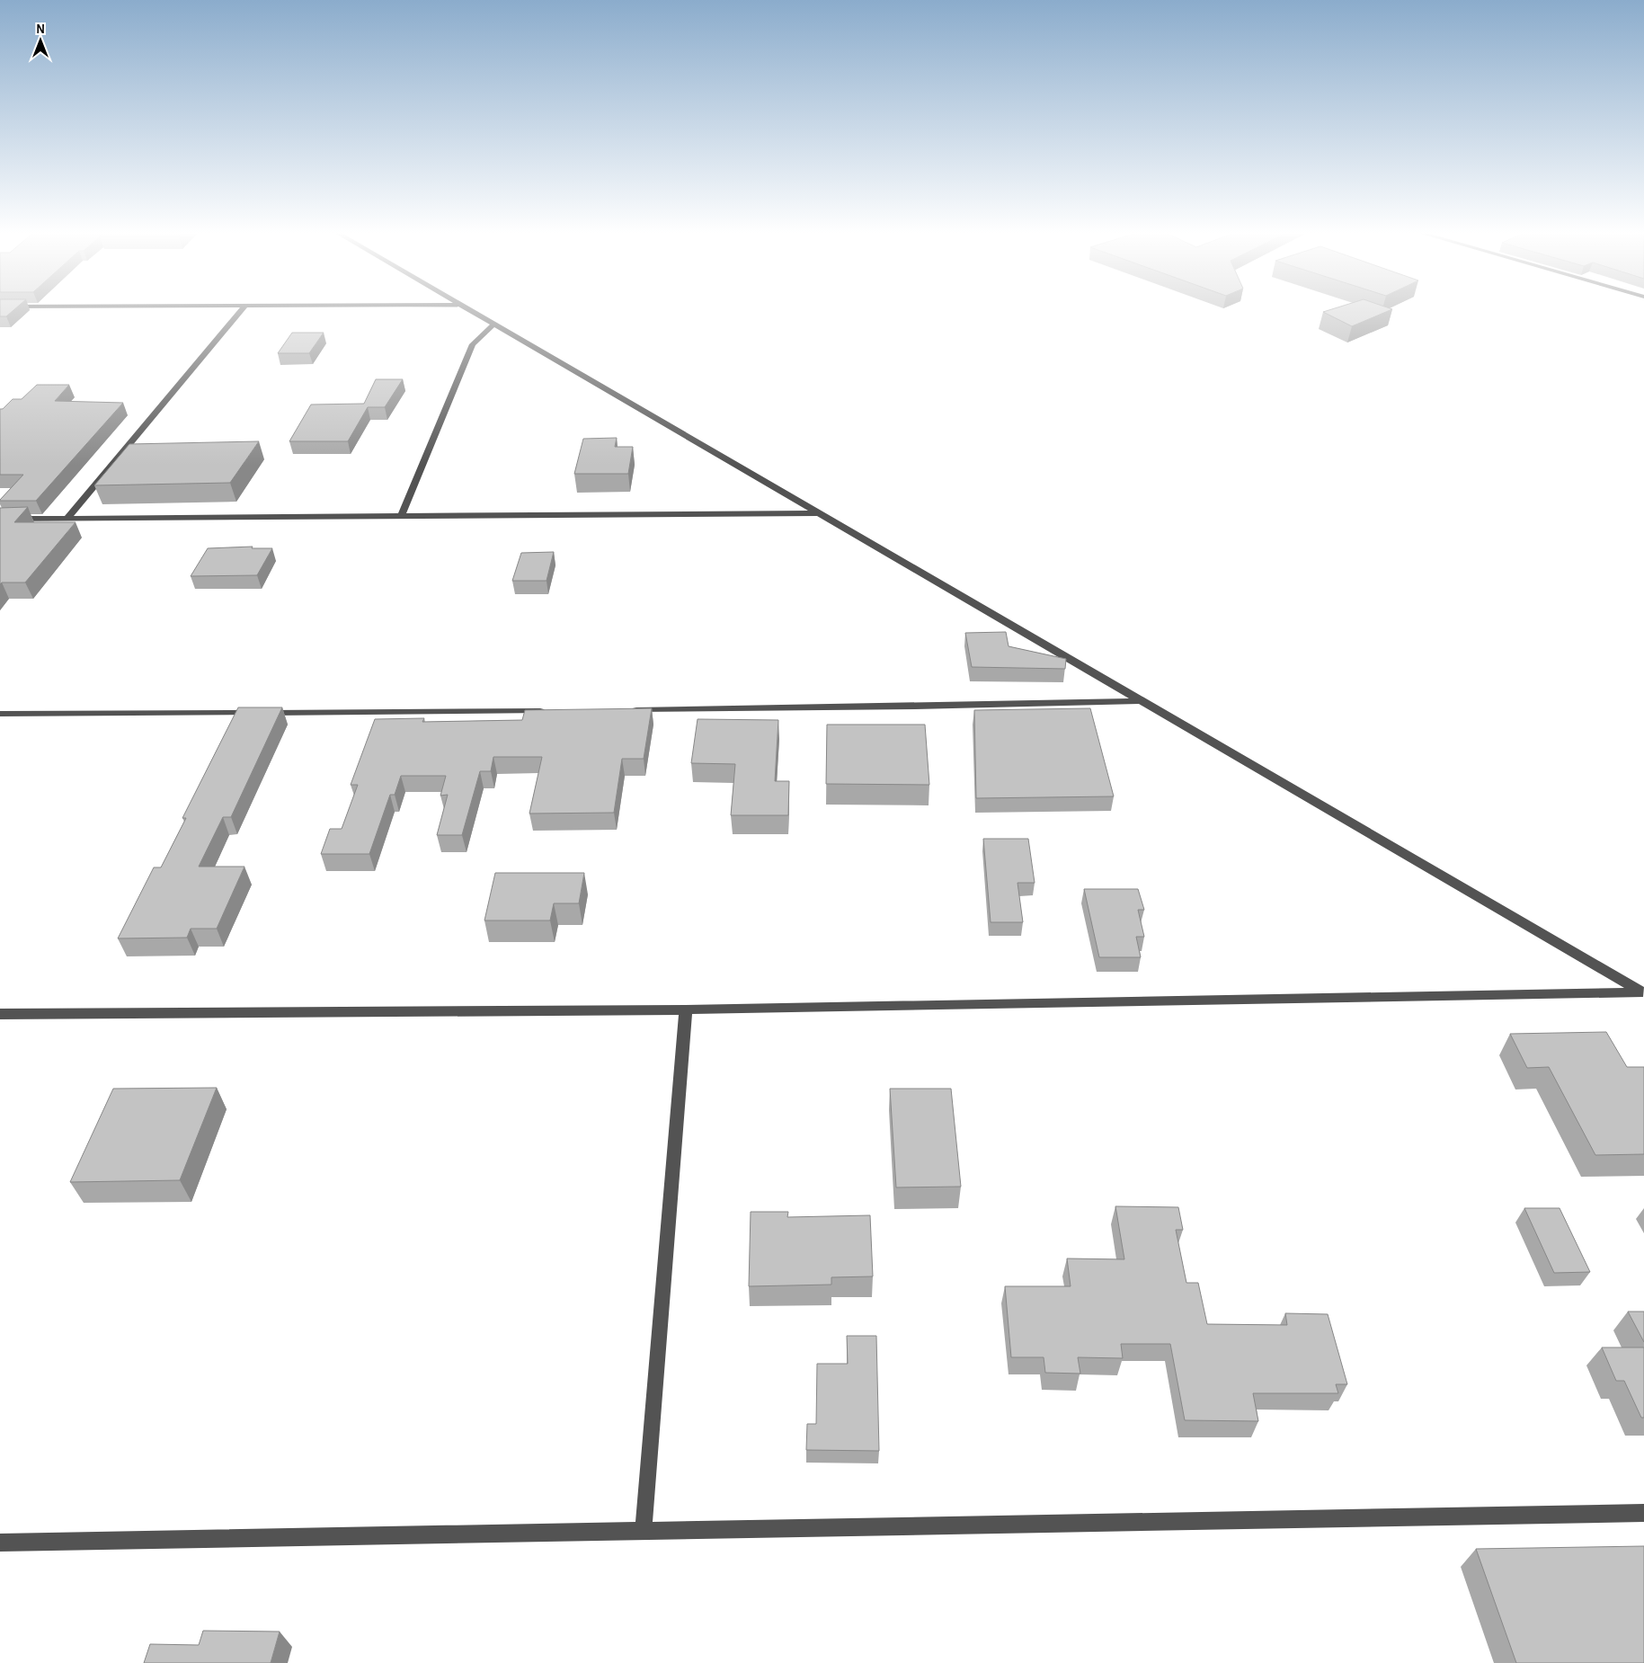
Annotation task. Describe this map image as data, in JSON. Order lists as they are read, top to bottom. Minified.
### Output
{"north":"top"}
